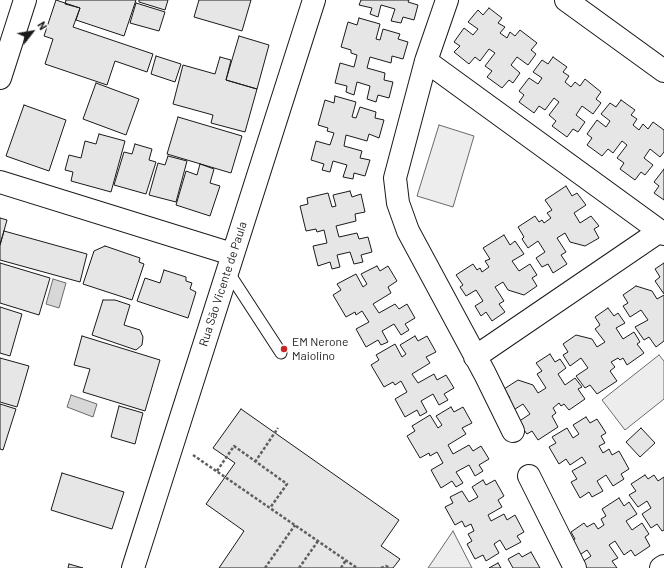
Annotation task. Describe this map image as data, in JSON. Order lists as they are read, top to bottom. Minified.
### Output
{"streets":{"street":["Rua São Vicente de Paula"]},"places":["EM Nerone Maiolino"],"north":"top right"}
